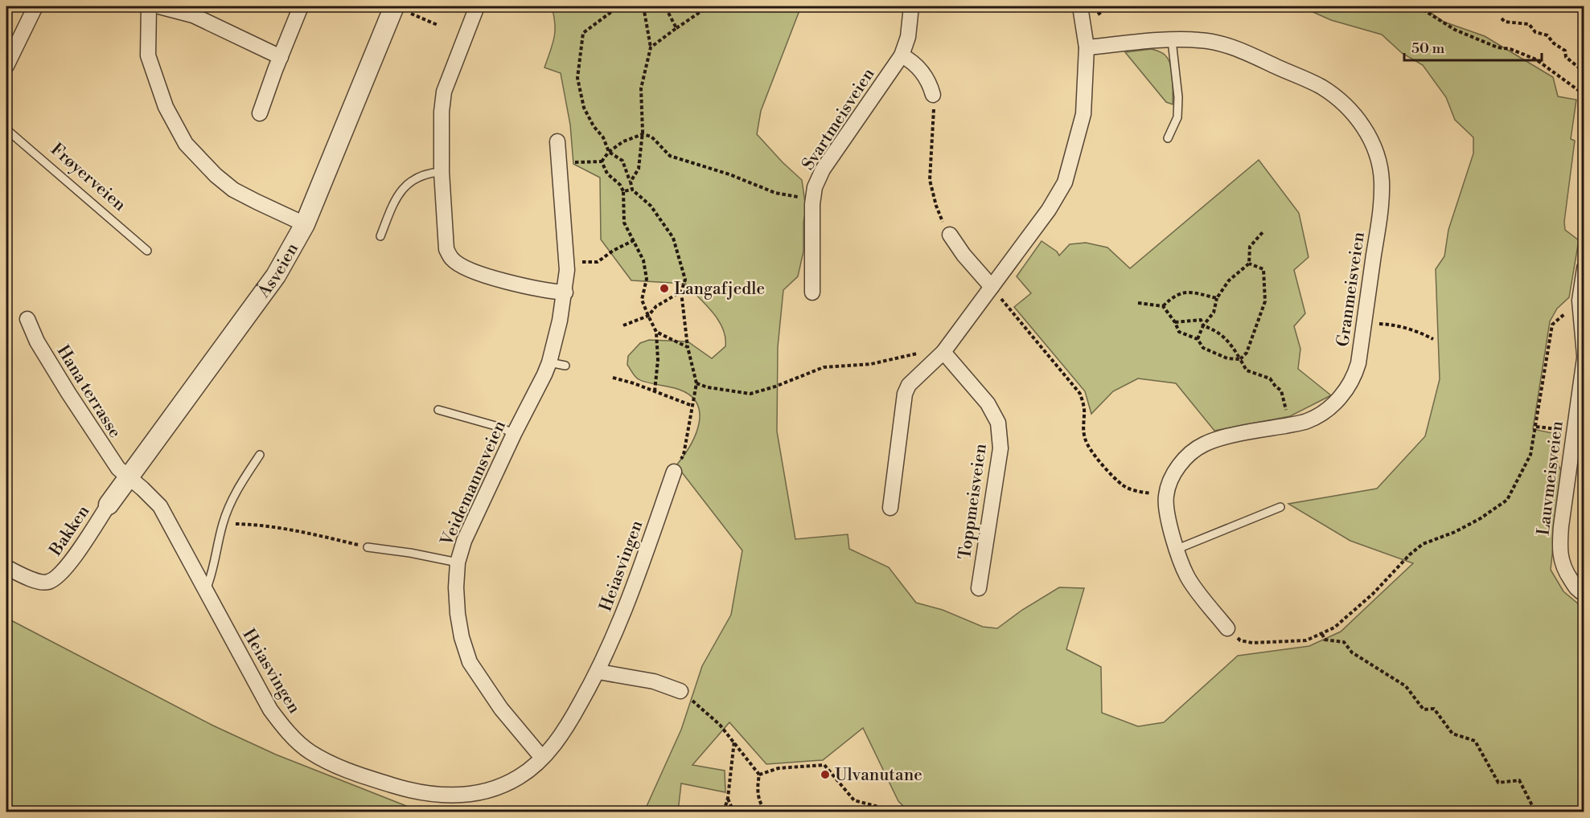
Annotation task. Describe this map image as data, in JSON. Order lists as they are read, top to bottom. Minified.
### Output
{"streets":{"street":["Svartmeisveien","Åsveien","Granmeisveien","Hana terrasse","Lauvmeisveien","Veidemannsveien","Toppmeisveien","Bakken","Heiasvingen"],"lane":["Frøyerveien"]},"crossings":[["Åsveien","Hana terrasse"],["Åsveien","Bakken"],["Åsveien","Heiasvingen"],["Hana terrasse","Heiasvingen"],["Veidemannsveien","Heiasvingen"]],"places":["Langafjedle","Ulvanutane"],"scale_bar":"50 m"}
